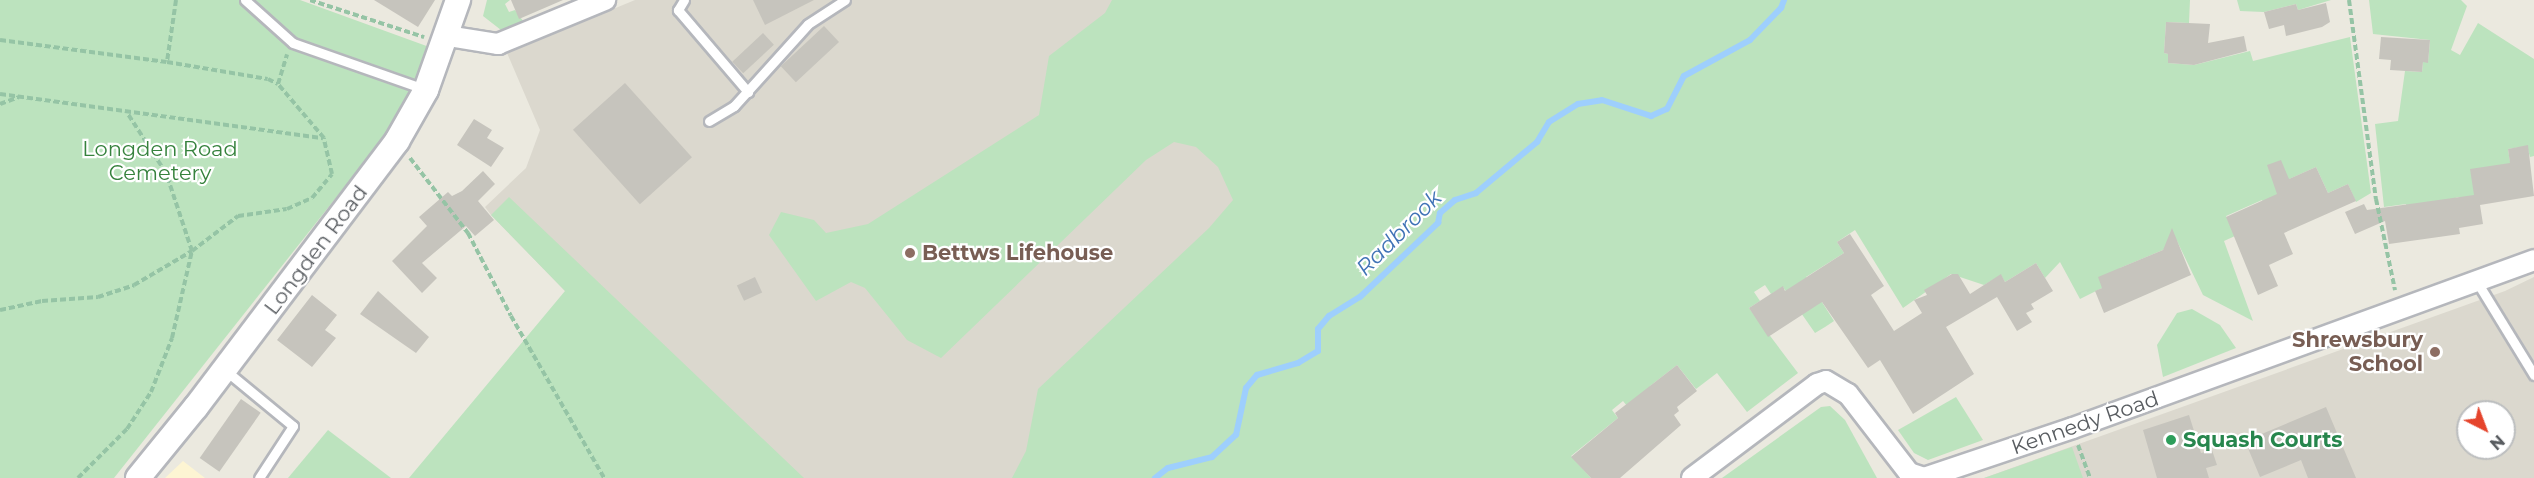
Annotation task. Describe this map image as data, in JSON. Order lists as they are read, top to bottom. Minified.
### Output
{"streets":{"street":["Longden Road","Kennedy Road"]},"water":["Radbrook"],"parks":["Longden Road Cemetery"],"places":["Bettws Lifehouse","Shrewsbury School","Squash Courts"],"north":"bottom right"}
